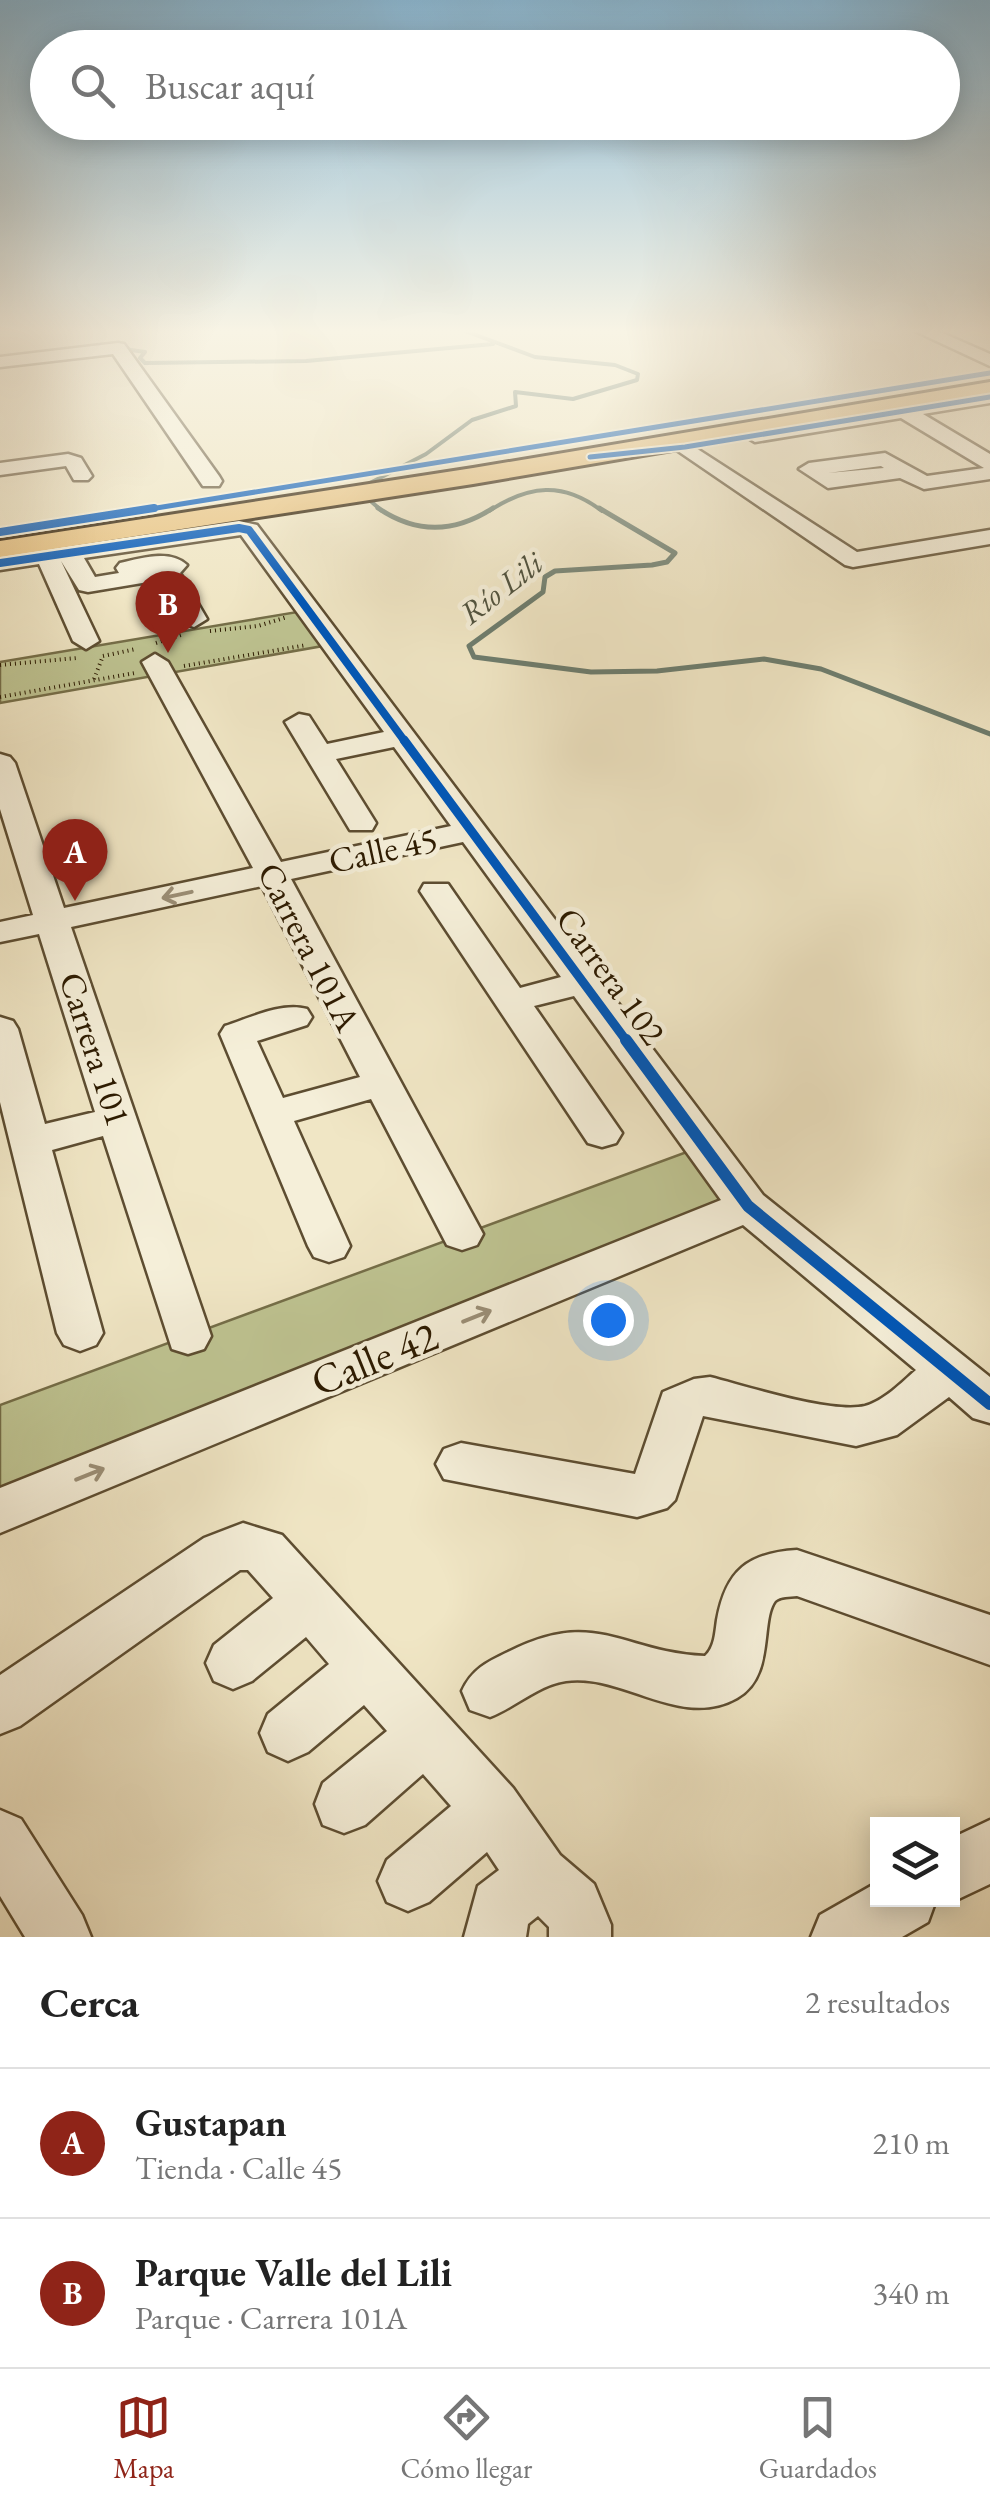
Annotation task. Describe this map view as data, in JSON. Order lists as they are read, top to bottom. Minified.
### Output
{"streets":{"street":["Calle 45","Carrera 101A","Carrera 102","Carrera 101","Calle 42"]},"crossings":[["Calle 45","Carrera 101A"],["Calle 45","Carrera 102"],["Calle 45","Carrera 101"],["Carrera 102","Calle 42"]],"water":["Río Lili"],"page":{"search":"Buscar aquí","pins":["B","A"],"heading":["Cerca","2 resultados"],"list":[{"mark":"A","name":"Gustapan","note":"Tienda · Calle 45","value":"210 m"},{"mark":"B","name":"Parque Valle del Lili","note":"Parque · Carrera 101A","value":"340 m"}],"nav":["Mapa","Cómo llegar","Guardados"]}}
